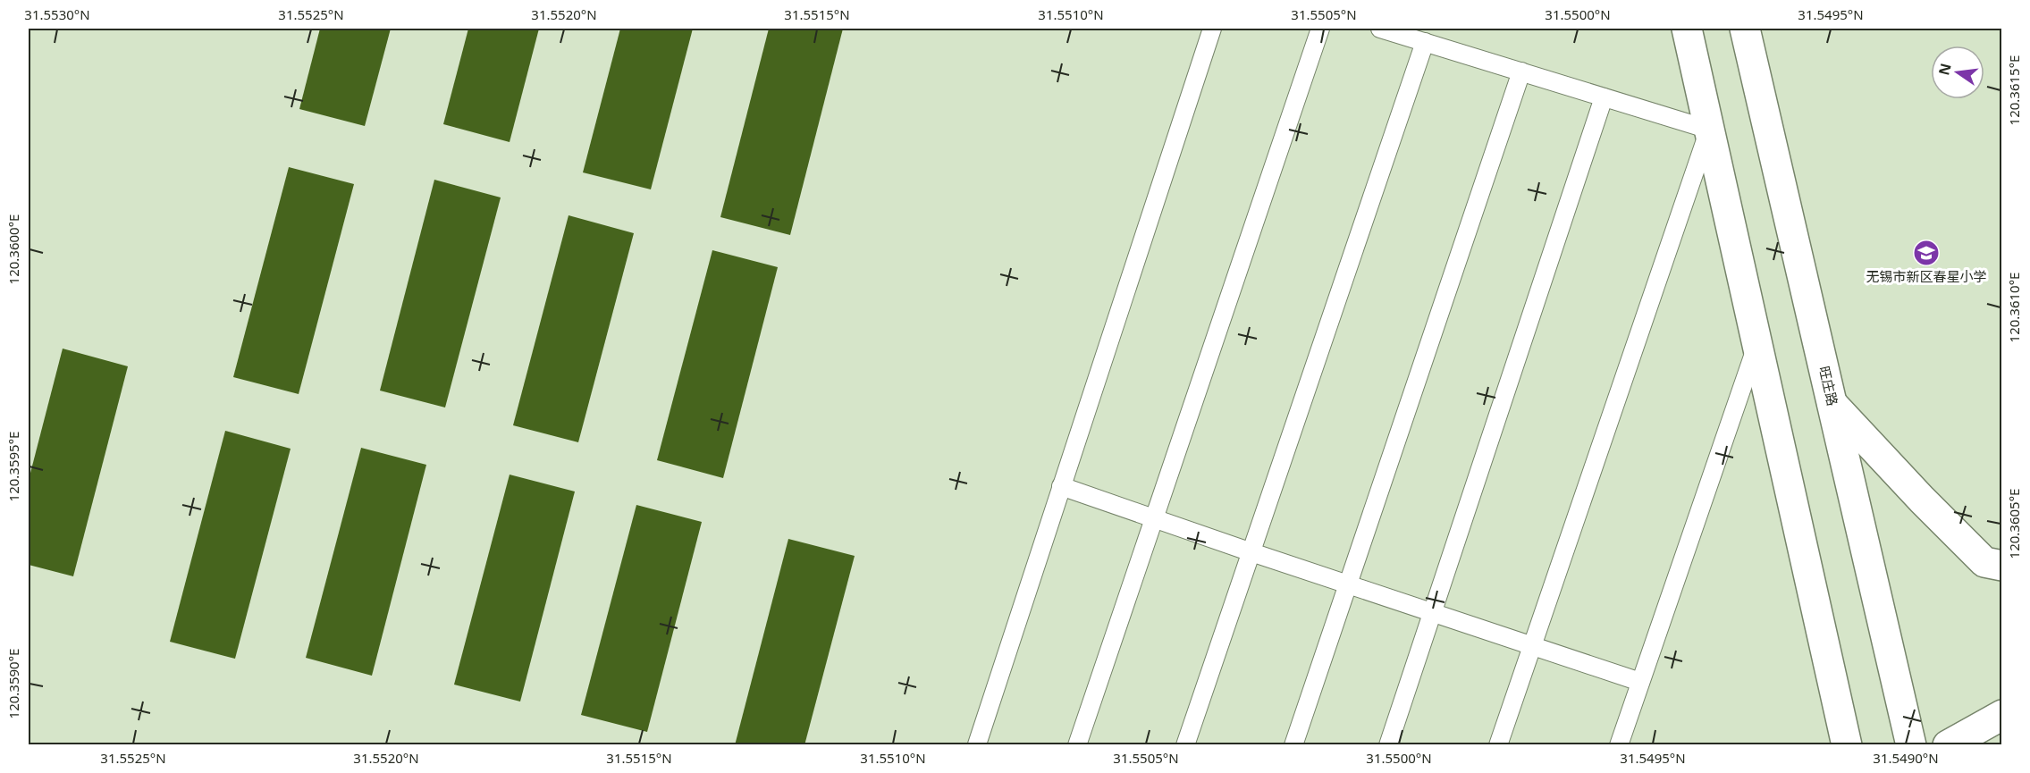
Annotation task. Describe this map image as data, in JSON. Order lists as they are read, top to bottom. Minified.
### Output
{"streets":{"main road":["旺庄路"]},"places":{"school or university":["无锡市新区春星小学"]},"north":"left","coordinates":["31.5530°N","31.5525°N","31.5520°N","31.5515°N","31.5510°N","31.5505°N","31.5500°N","31.5495°N","120.3615°E","120.3600°E","120.3610°E","120.3595°E","120.3605°E","120.3590°E","31.5490°N"]}
